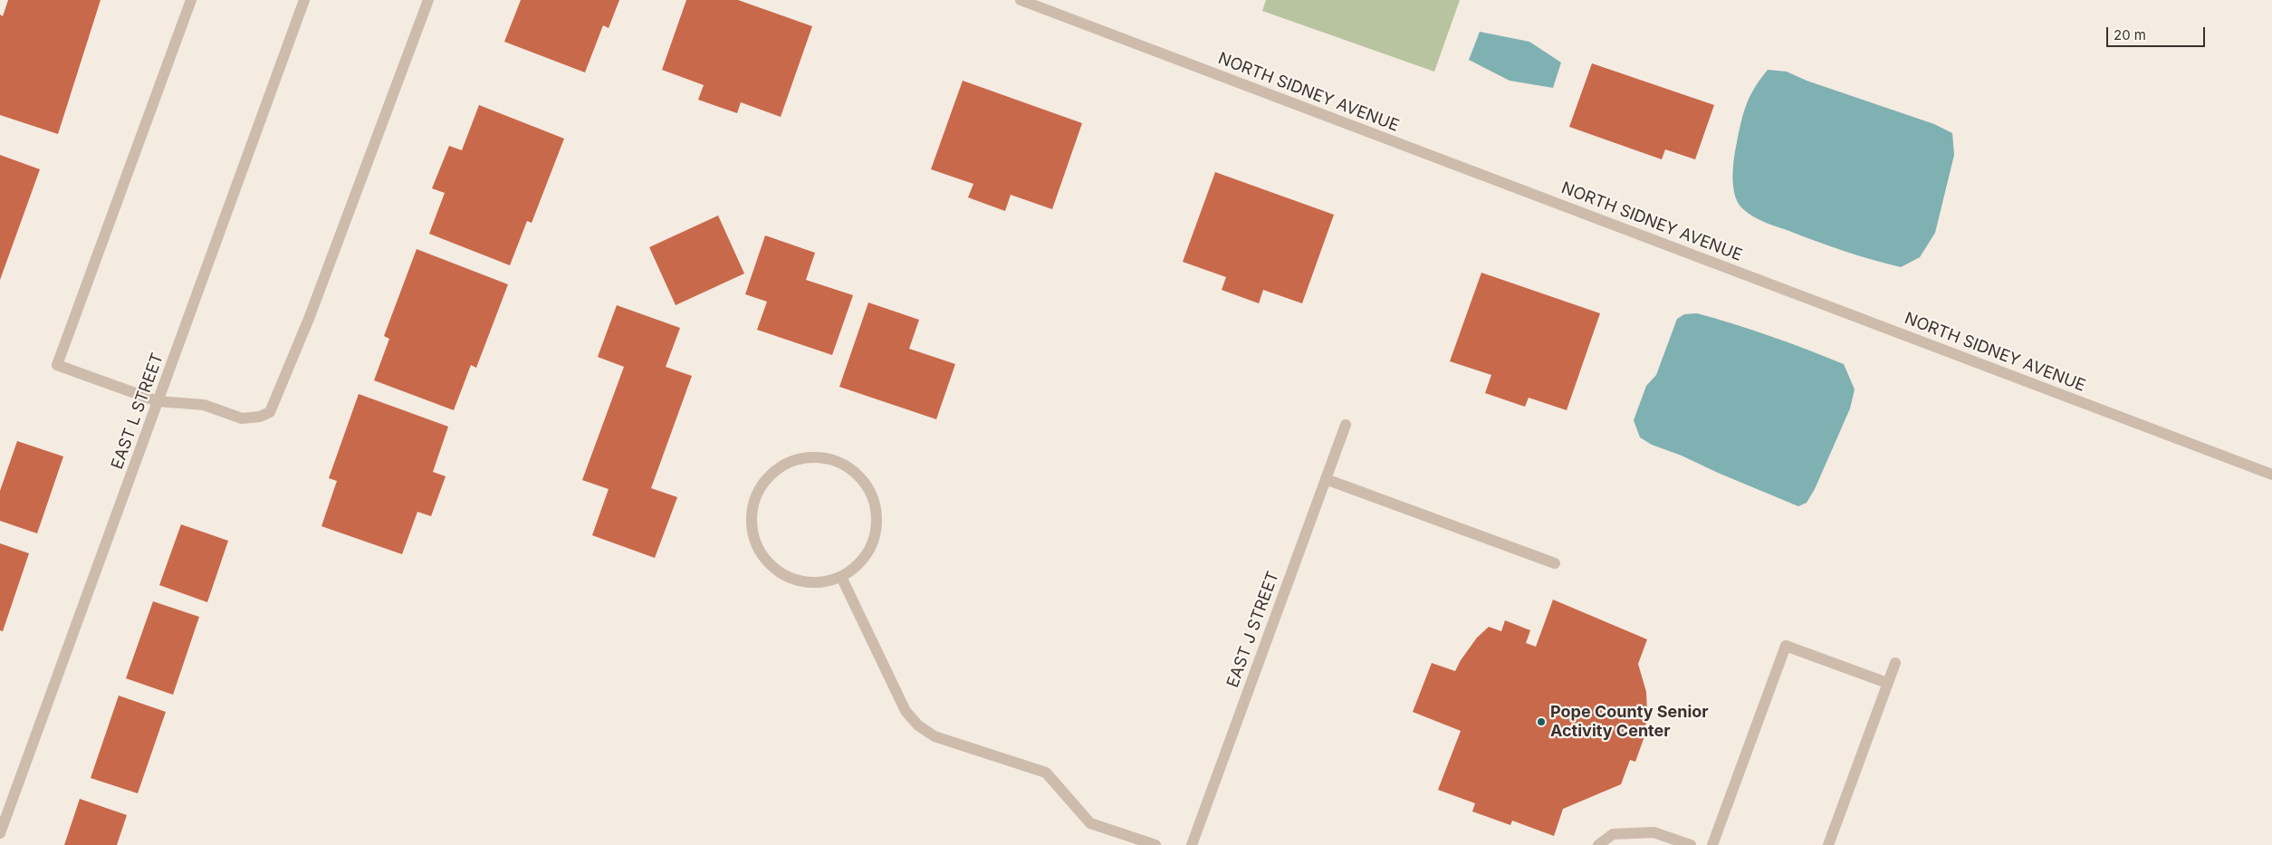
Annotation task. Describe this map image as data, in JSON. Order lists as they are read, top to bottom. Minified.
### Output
{"streets":{"street":["NORTH SIDNEY AVENUE","EAST L STREET","EAST J STREET"]},"places":["Pope County Senior Activity Center"],"scale_bar":"20 m"}
